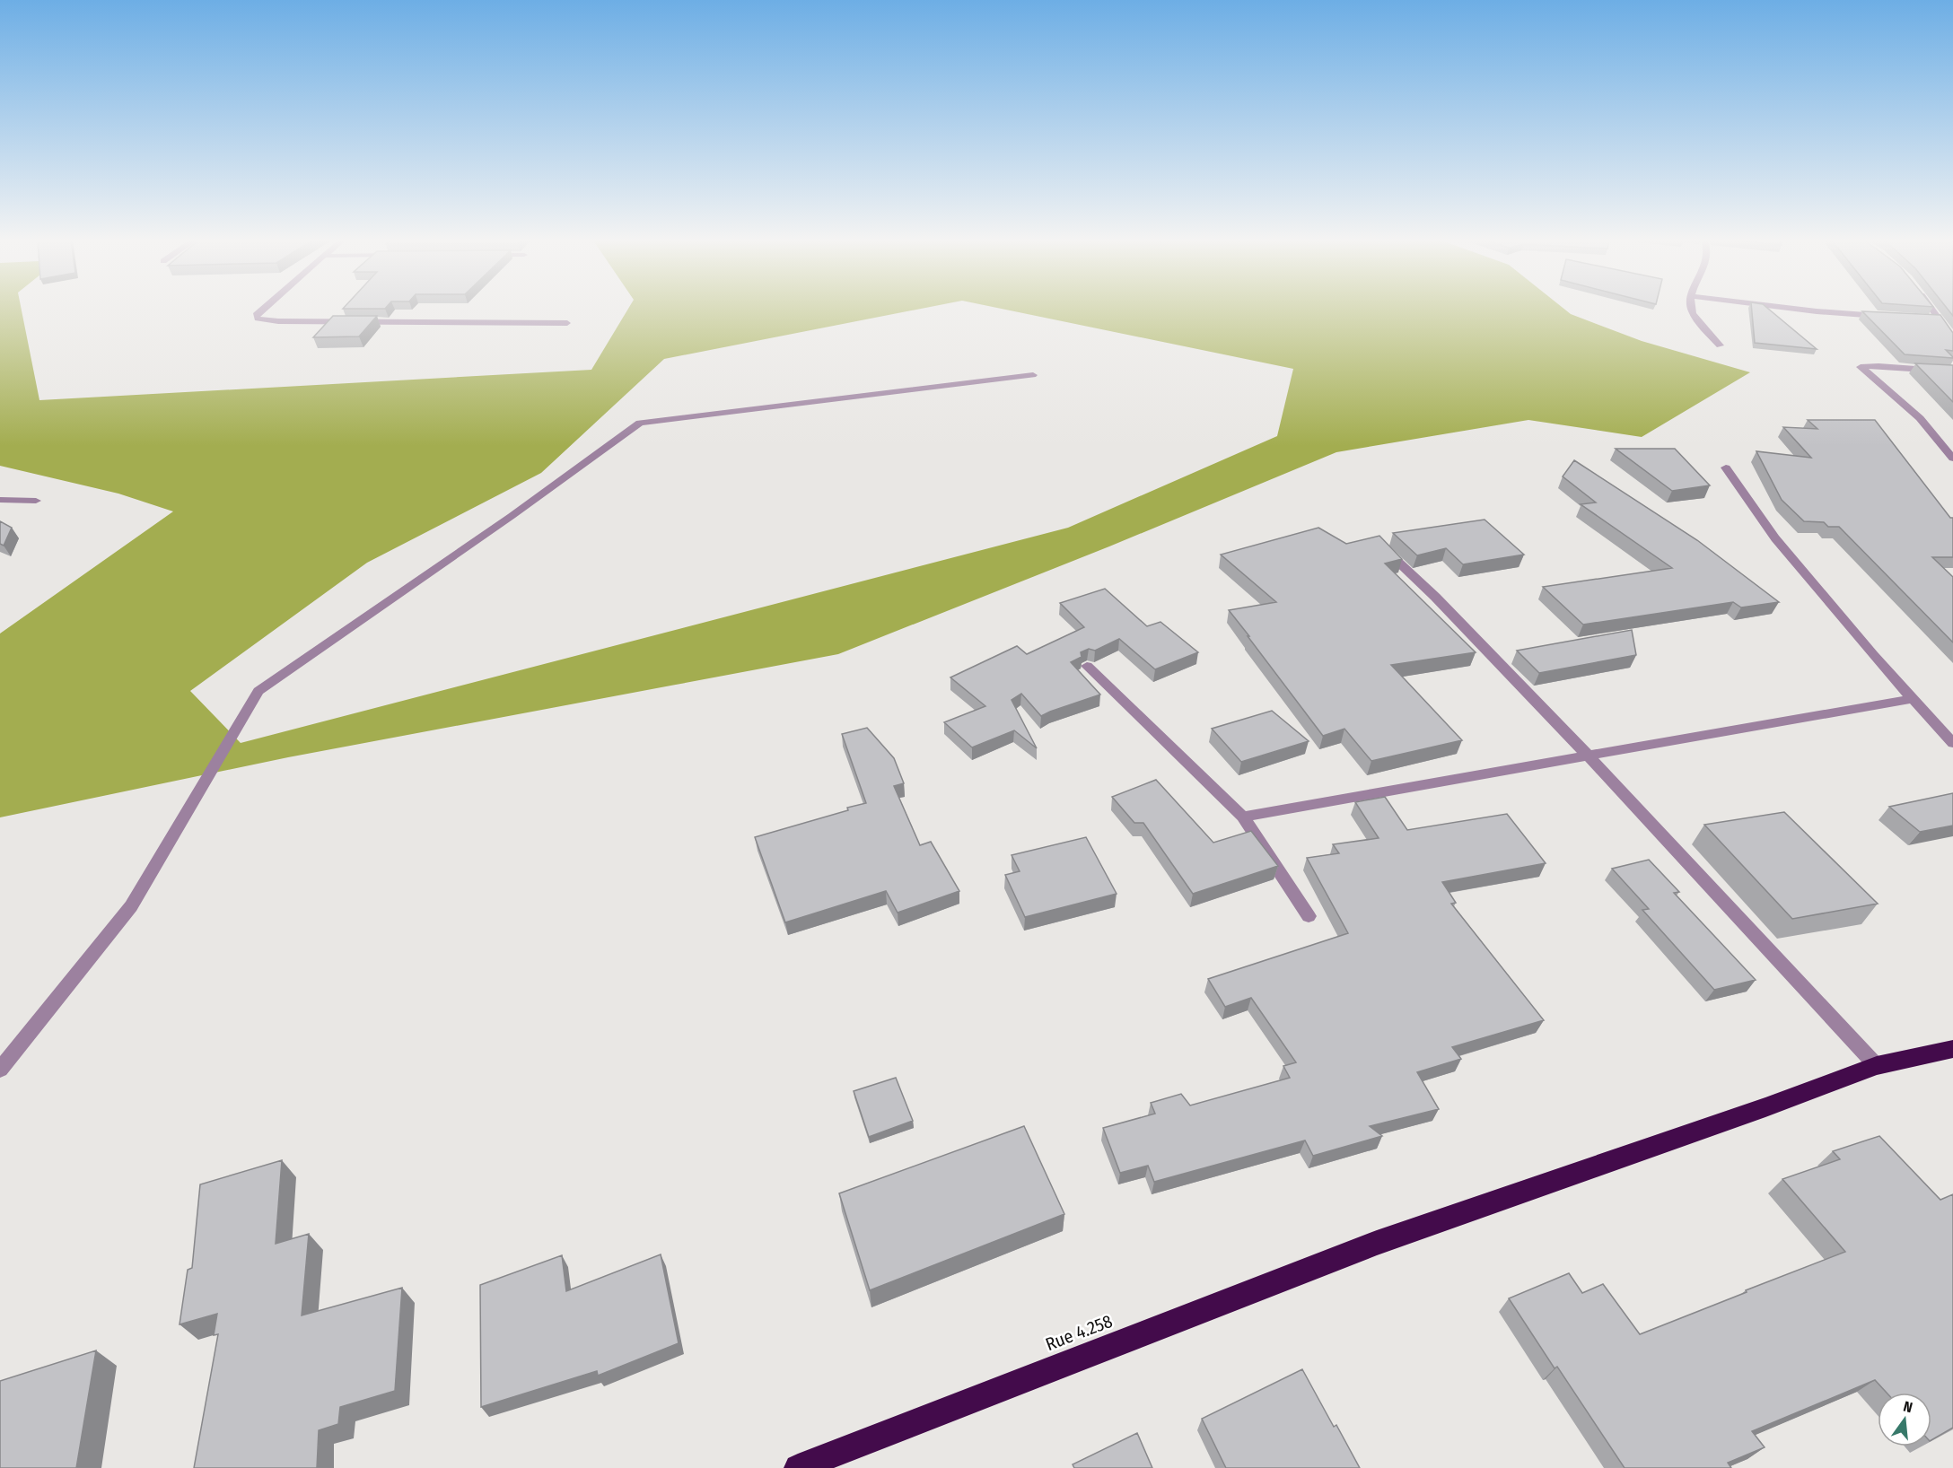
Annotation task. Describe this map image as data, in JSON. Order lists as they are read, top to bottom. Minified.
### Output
{"streets":{"highway":["Rue 4.258"]},"north":"top"}
